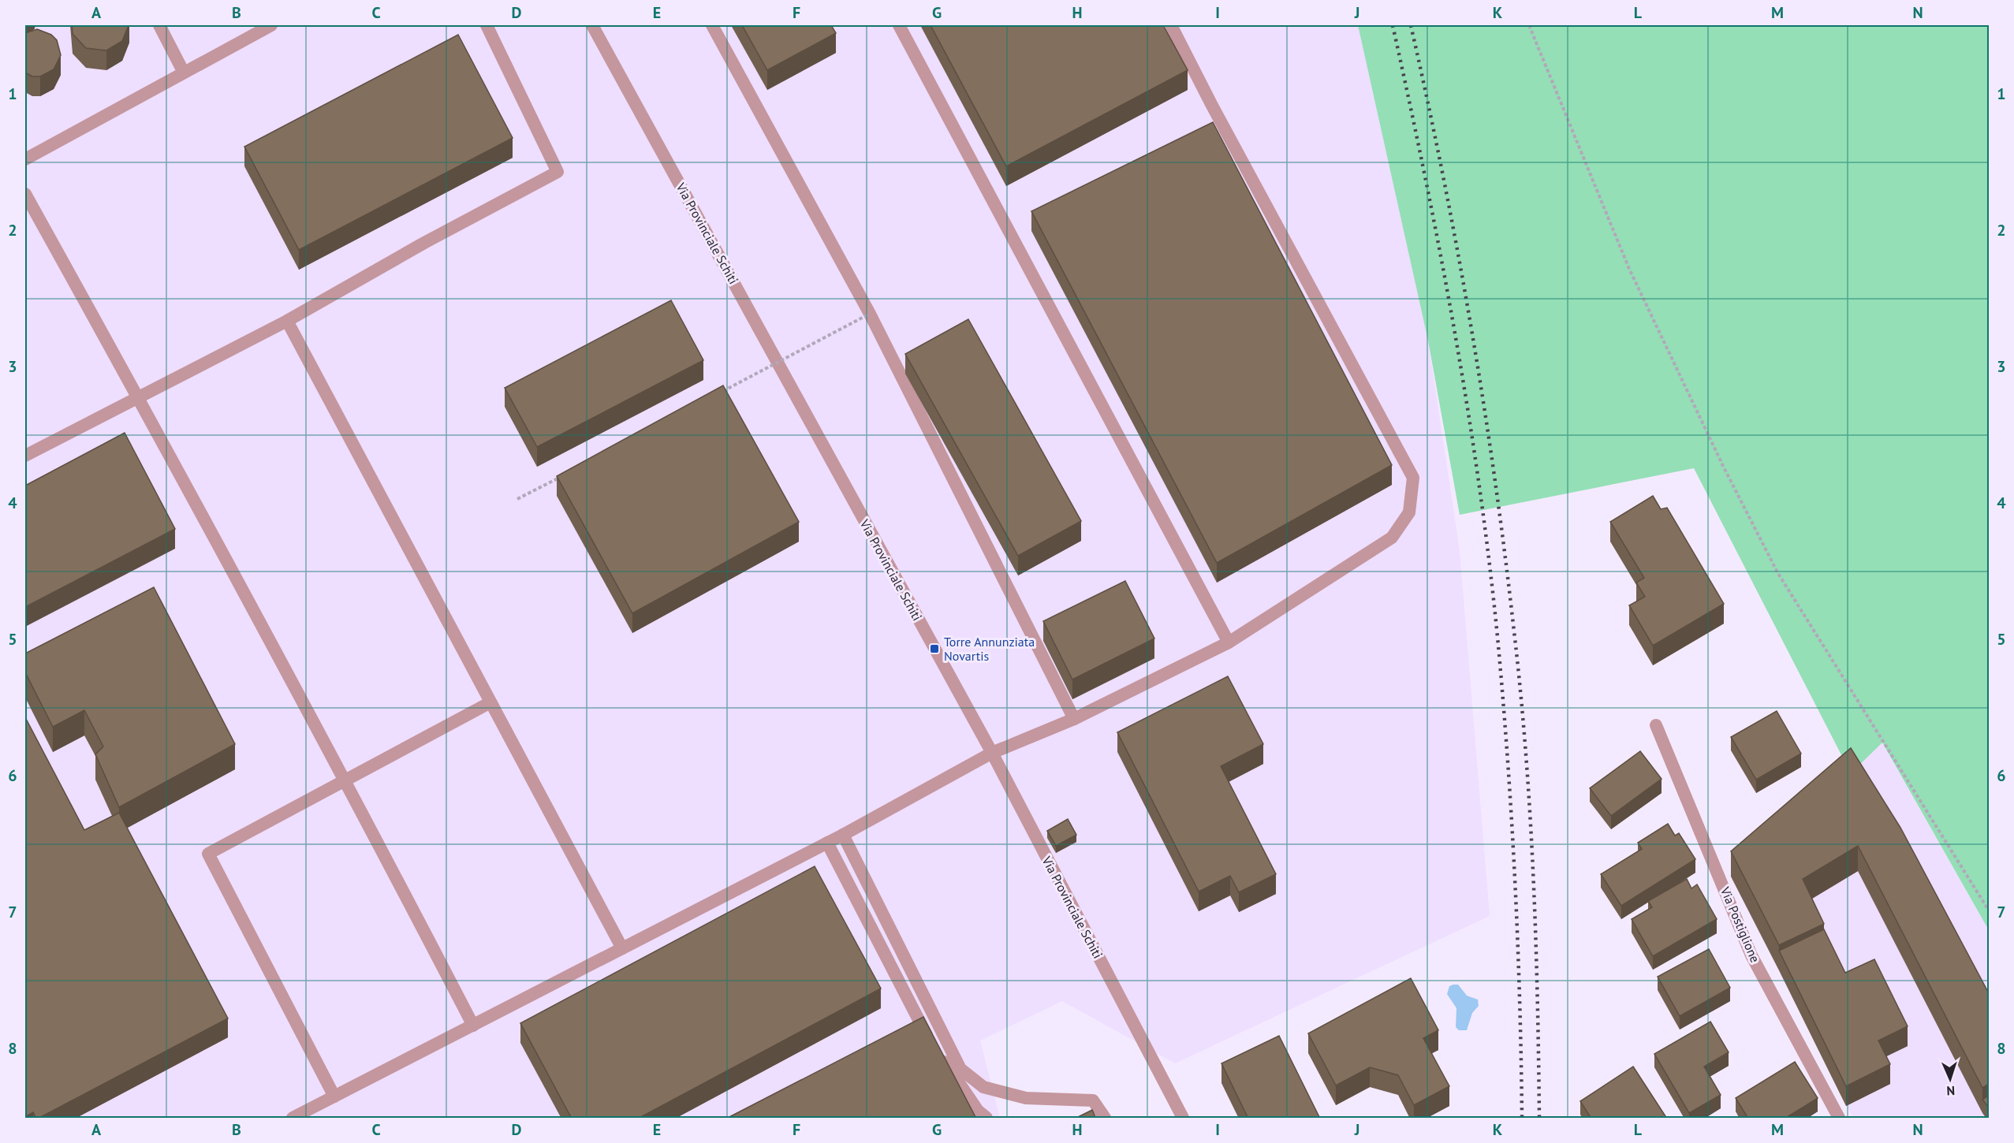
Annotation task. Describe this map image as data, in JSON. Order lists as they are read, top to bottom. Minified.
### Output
{"streets":{"street":["Via Provinciale Schiti","Via Postiglione"]},"places":{"transit":["Torre Annunziata Novartis"]},"north":"bottom","grid":{"columns":["A","B","C","D","E","F","G","H","I","J","K","L","M","N"],"rows":["1","2","3","4","5","6","7","8"]}}
